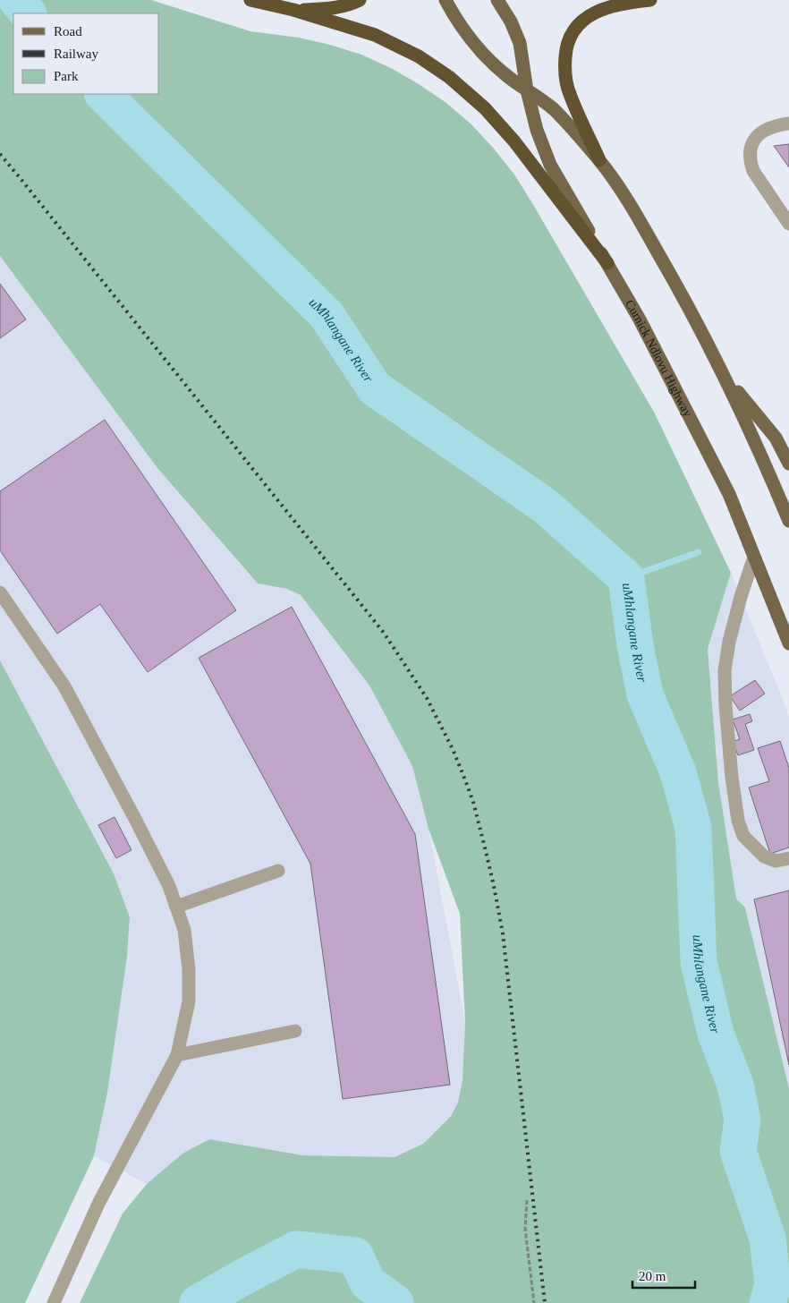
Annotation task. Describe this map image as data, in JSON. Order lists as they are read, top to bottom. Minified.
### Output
{"streets":{"main road":["Curnick Ndlovu Highway"]},"water":["uMhlangane River"],"legend":["Road","Railway","Park"],"scale_bar":"20 m"}
